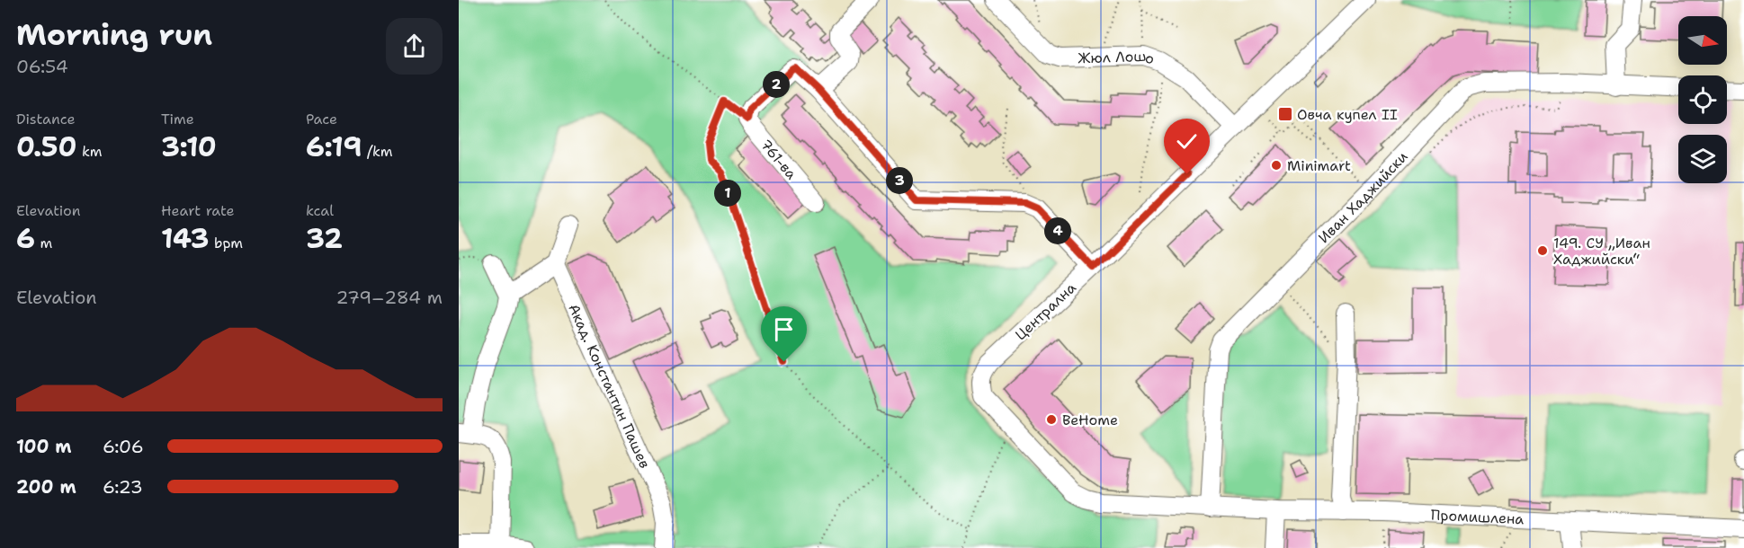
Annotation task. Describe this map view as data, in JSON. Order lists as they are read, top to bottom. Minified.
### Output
{"streets":{"street":["Жюл Лошо","761-ва","Иван Хаджийски","Централна","Акад. Константин Пашев","Промишлена"]},"crossings":[["Жюл Лошо","Централна"],["Иван Хаджийски","Централна"],["Иван Хаджийски","Промишлена"],["Централна","Промишлена"]],"places":{"transit":["Овча купел II"],"other":["Minimart","149. СУ „Иван Хаджийски“","BeHome"]},"north":"right","page":{"heading":["Morning run","06:54"],"pins":["2","3","1","4"],"stats":[["Distance","0.50 km"],["Time","3:10"],["Pace","6:19 /km"],["Elevation","6 m"],["Heart rate","143 bpm"],["kcal","32"]],"chart":["Elevation","279–284 m"],"list":[{"name":"100 m","note":"6:06"},{"name":"200 m","note":"6:23"}]}}
